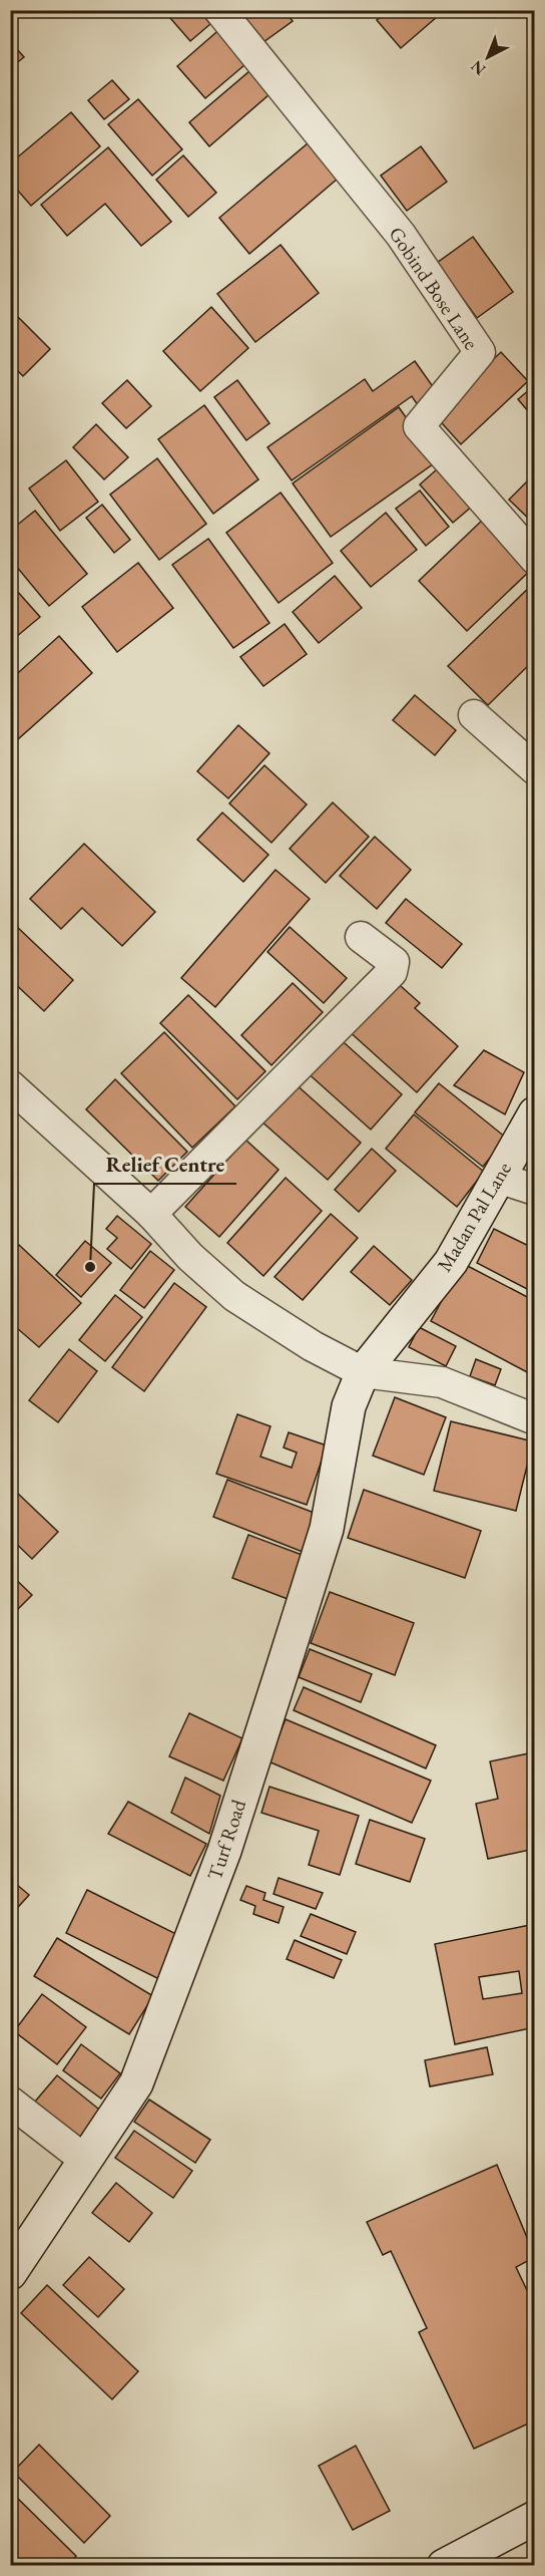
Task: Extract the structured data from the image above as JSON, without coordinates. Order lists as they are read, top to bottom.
{
  "streets": {
    "street": ["Gobind Bose Lane", "Madan Pal Lane", "Turf Road"]
  },
  "crossings": [
    ["Madan Pal Lane", "Turf Road"]
  ],
  "places": ["Relief Centre"],
  "north": "bottom left"
}
